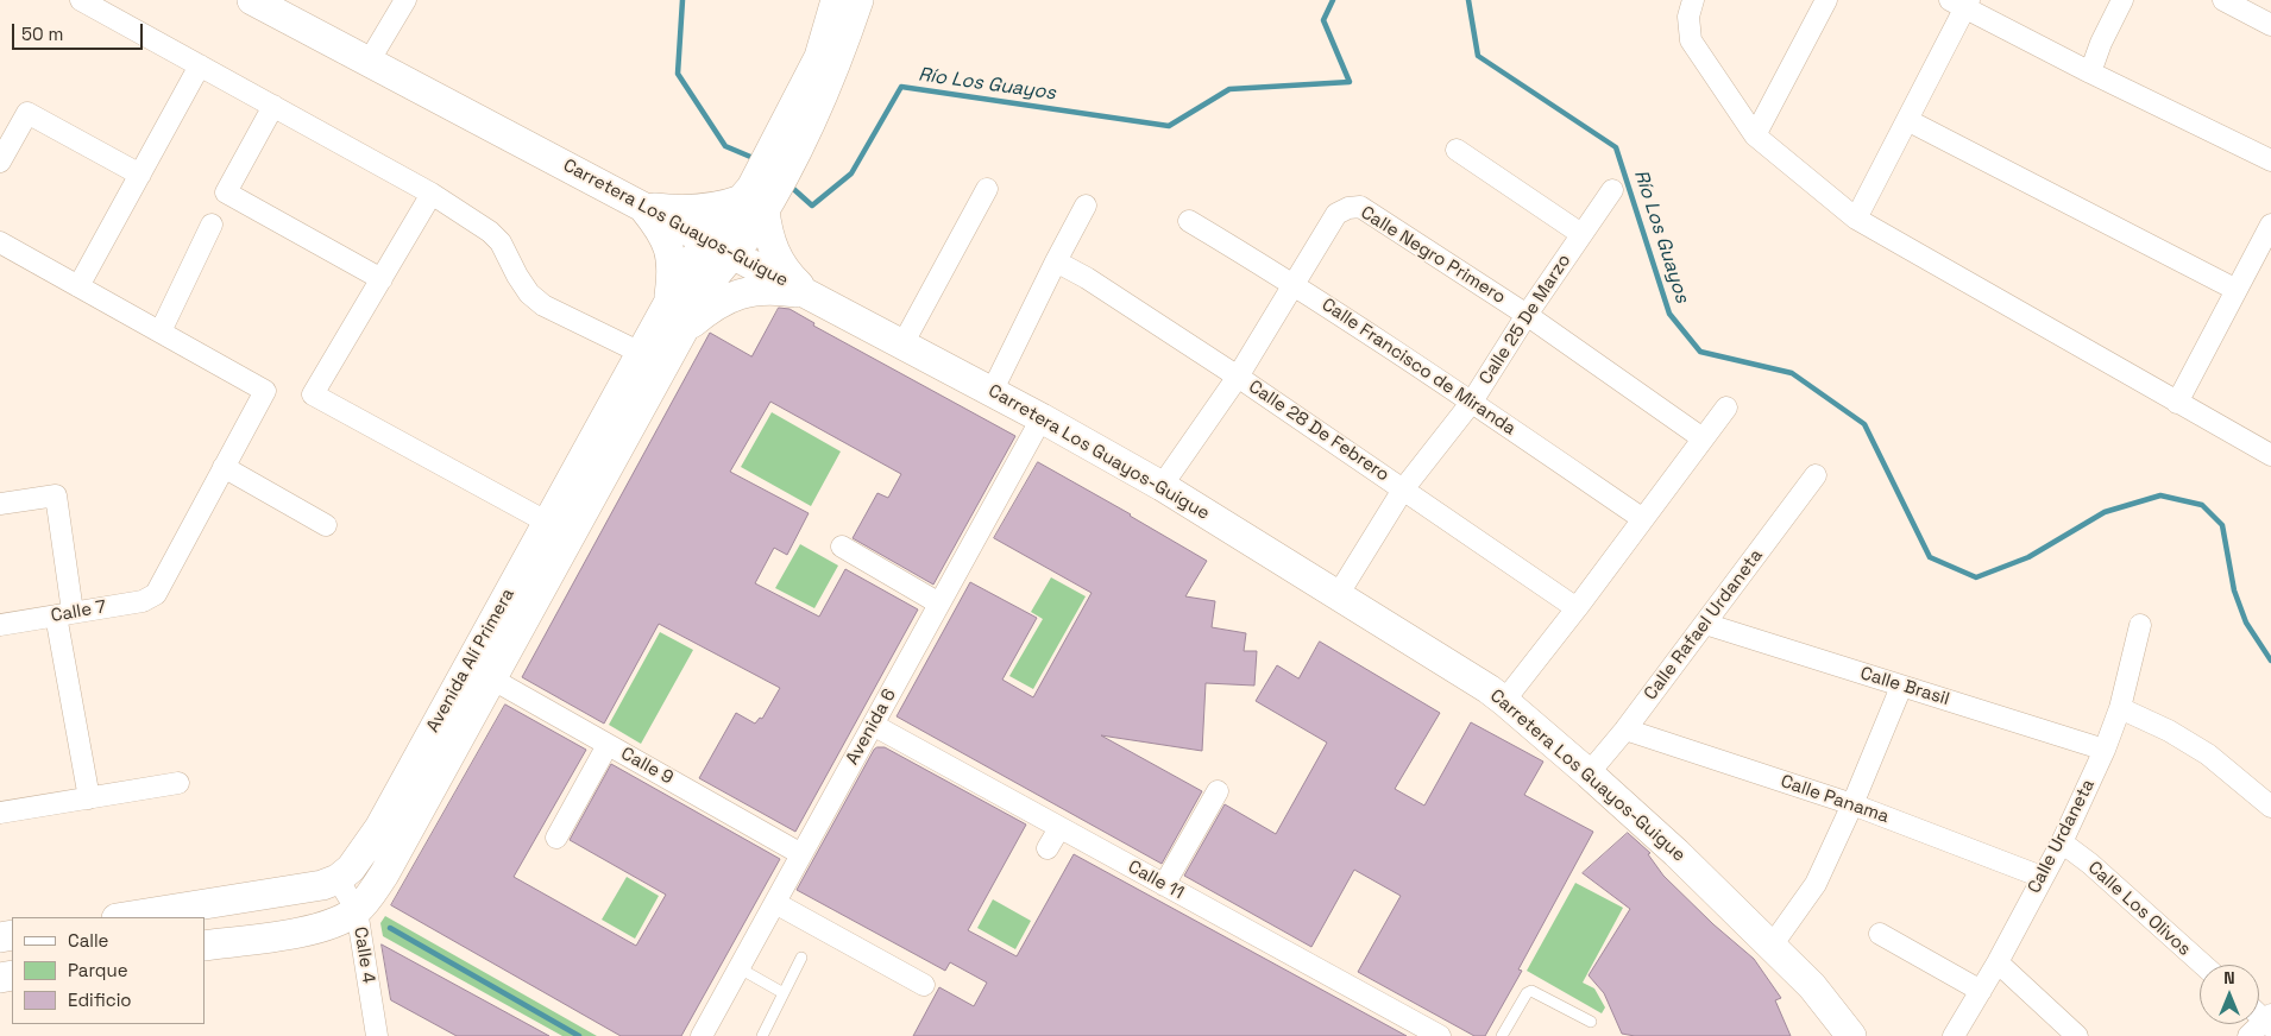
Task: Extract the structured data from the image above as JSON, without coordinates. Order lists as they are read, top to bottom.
{
  "streets": {
    "main road": ["Carretera Los Guayos-Guigue", "Avenida Alí Primera"],
    "street": [
      "Calle Negro Primero",
      "Calle 25 De Marzo",
      "Calle Francisco de Miranda",
      "Calle 28 De Febrero",
      "Calle 7",
      "Calle Rafael Urdaneta",
      "Calle Brasil",
      "Avenida 6",
      "Calle 9",
      "Calle Panama",
      "Calle Urdaneta",
      "Calle 11",
      "Calle Los Olivos",
      "Calle 4"
    ]
  },
  "crossings": [
    ["Carretera Los Guayos-Guigue", "Calle 25 De Marzo"],
    ["Carretera Los Guayos-Guigue", "Calle Rafael Urdaneta"],
    ["Carretera Los Guayos-Guigue", "Avenida Alí Primera"],
    ["Carretera Los Guayos-Guigue", "Avenida 6"],
    ["Calle Negro Primero", "Calle 25 De Marzo"],
    ["Calle Negro Primero", "Calle Francisco de Miranda"],
    ["Calle 25 De Marzo", "Calle Francisco de Miranda"],
    ["Calle 25 De Marzo", "Calle 28 De Febrero"],
    ["Calle Rafael Urdaneta", "Calle Brasil"],
    ["Calle Rafael Urdaneta", "Calle Panama"],
    ["Avenida Alí Primera", "Calle 9"],
    ["Avenida Alí Primera", "Calle 4"],
    ["Calle Brasil", "Calle Urdaneta"],
    ["Avenida 6", "Calle 9"],
    ["Avenida 6", "Calle 11"],
    ["Calle Panama", "Calle Urdaneta"],
    ["Calle Urdaneta", "Calle Los Olivos"]
  ],
  "water": ["Río Los Guayos"],
  "legend": ["Calle", "Parque", "Edificio"],
  "scale_bar": "50 m",
  "north": "top"
}
